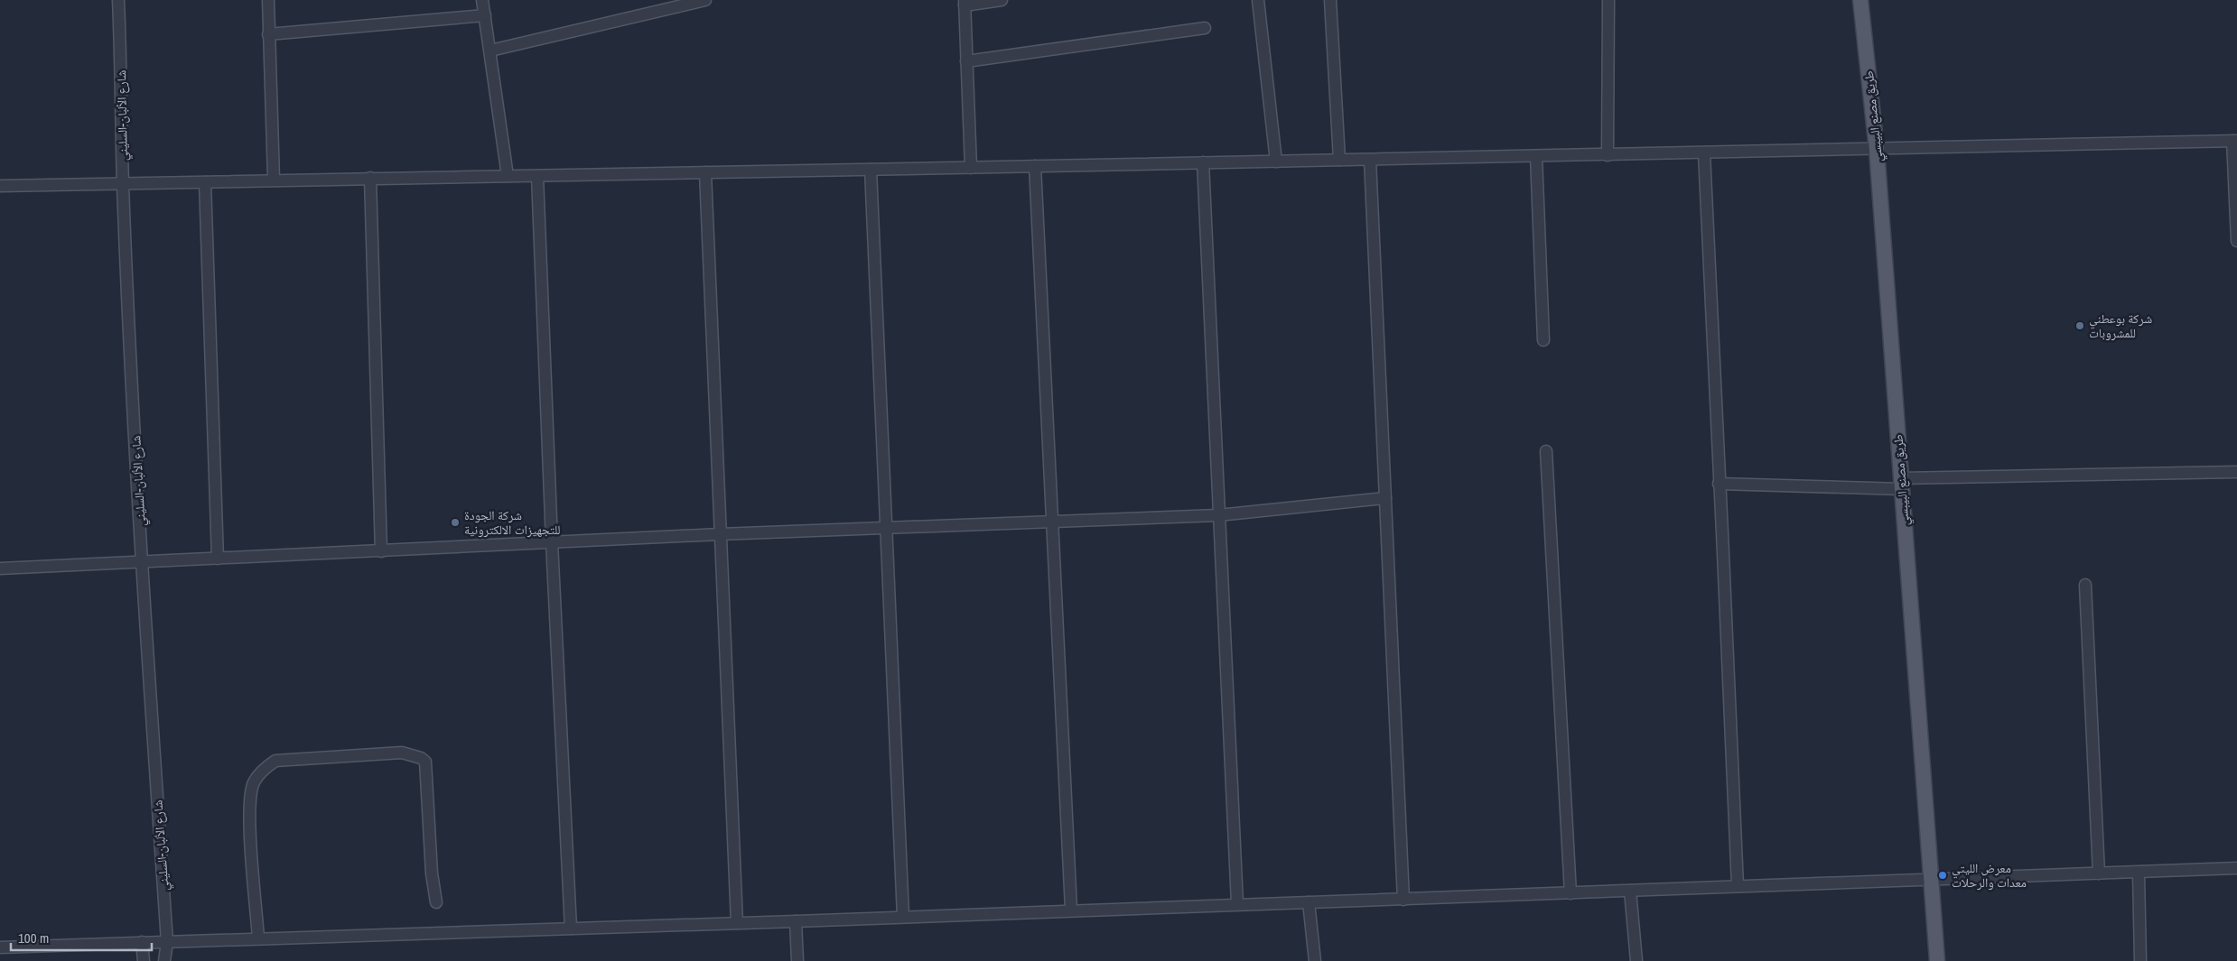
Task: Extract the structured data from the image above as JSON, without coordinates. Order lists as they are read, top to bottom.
{
  "streets": {
    "main road": ["طريق مصنع البيبسي"],
    "street": ["شارع الألبان-السليني"]
  },
  "places": ["شركة بوعطني للمشروبات", "شركة الجودة للتجهيزات الالكترونية", "معرض الليتي معدات والرحلات"],
  "scale_bar": "100 m"
}
